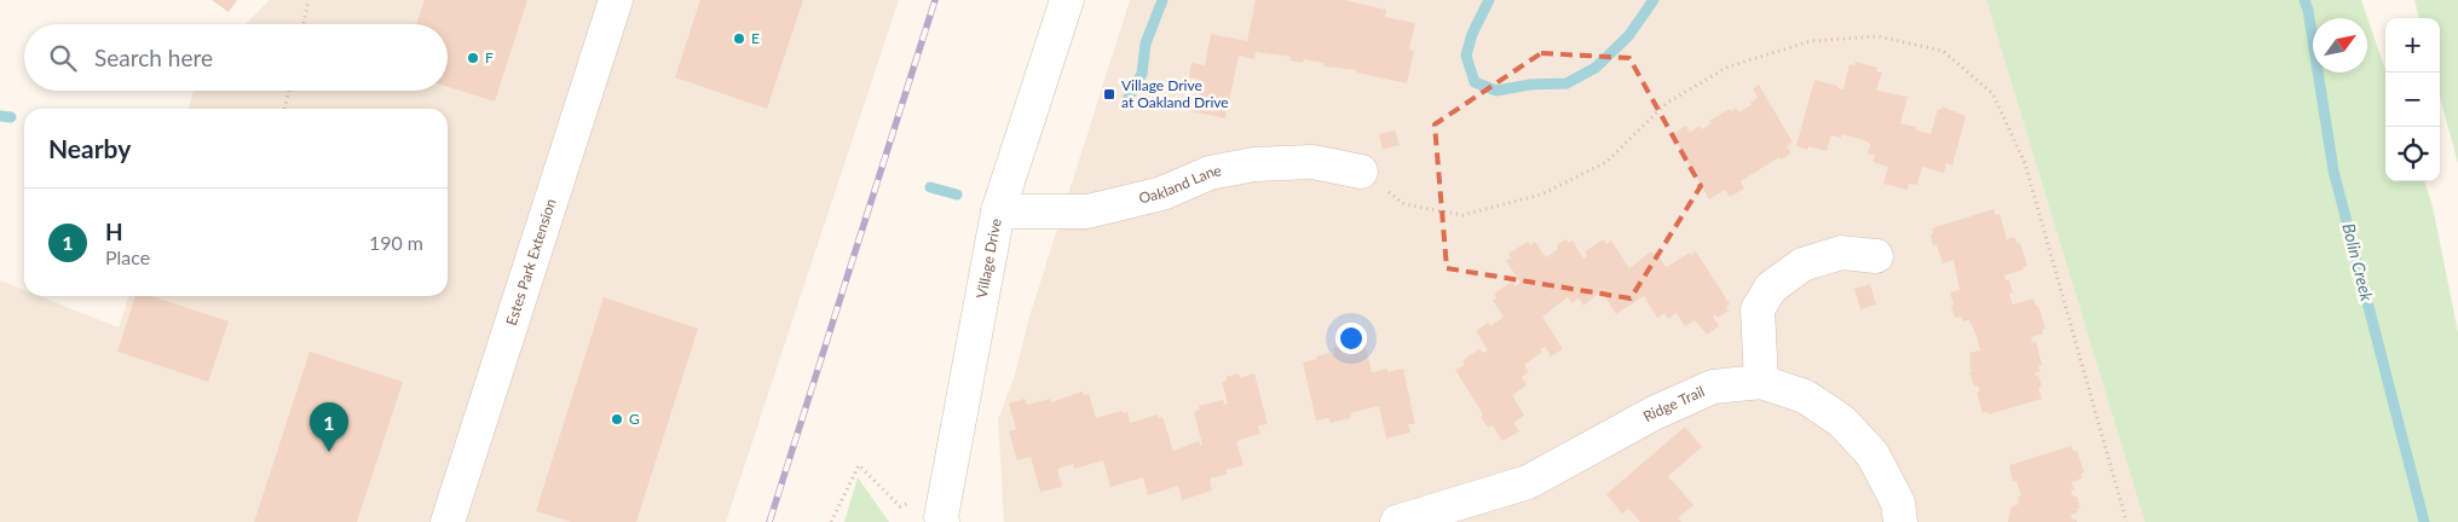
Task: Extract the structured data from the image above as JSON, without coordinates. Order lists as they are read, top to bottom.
{
  "streets": {
    "street": [
      "Oakland Lane",
      "Village Drive",
      "Estes Park Extension",
      "Ridge Trail"
    ]
  },
  "crossings": [
    ["Oakland Lane", "Village Drive"]
  ],
  "water": ["Bolin Creek"],
  "places": {
    "other": ["E", "F", "G"],
    "transit": ["Village Drive at Oakland Drive"]
  },
  "north": "top right",
  "page": {
    "map_buttons": ["+", "−"],
    "search": "Search here",
    "heading": "Nearby",
    "list": [
      {
        "mark": "1",
        "name": "H",
        "note": "Place",
        "value": "190 m"
      }
    ],
    "pins": "1"
  }
}
